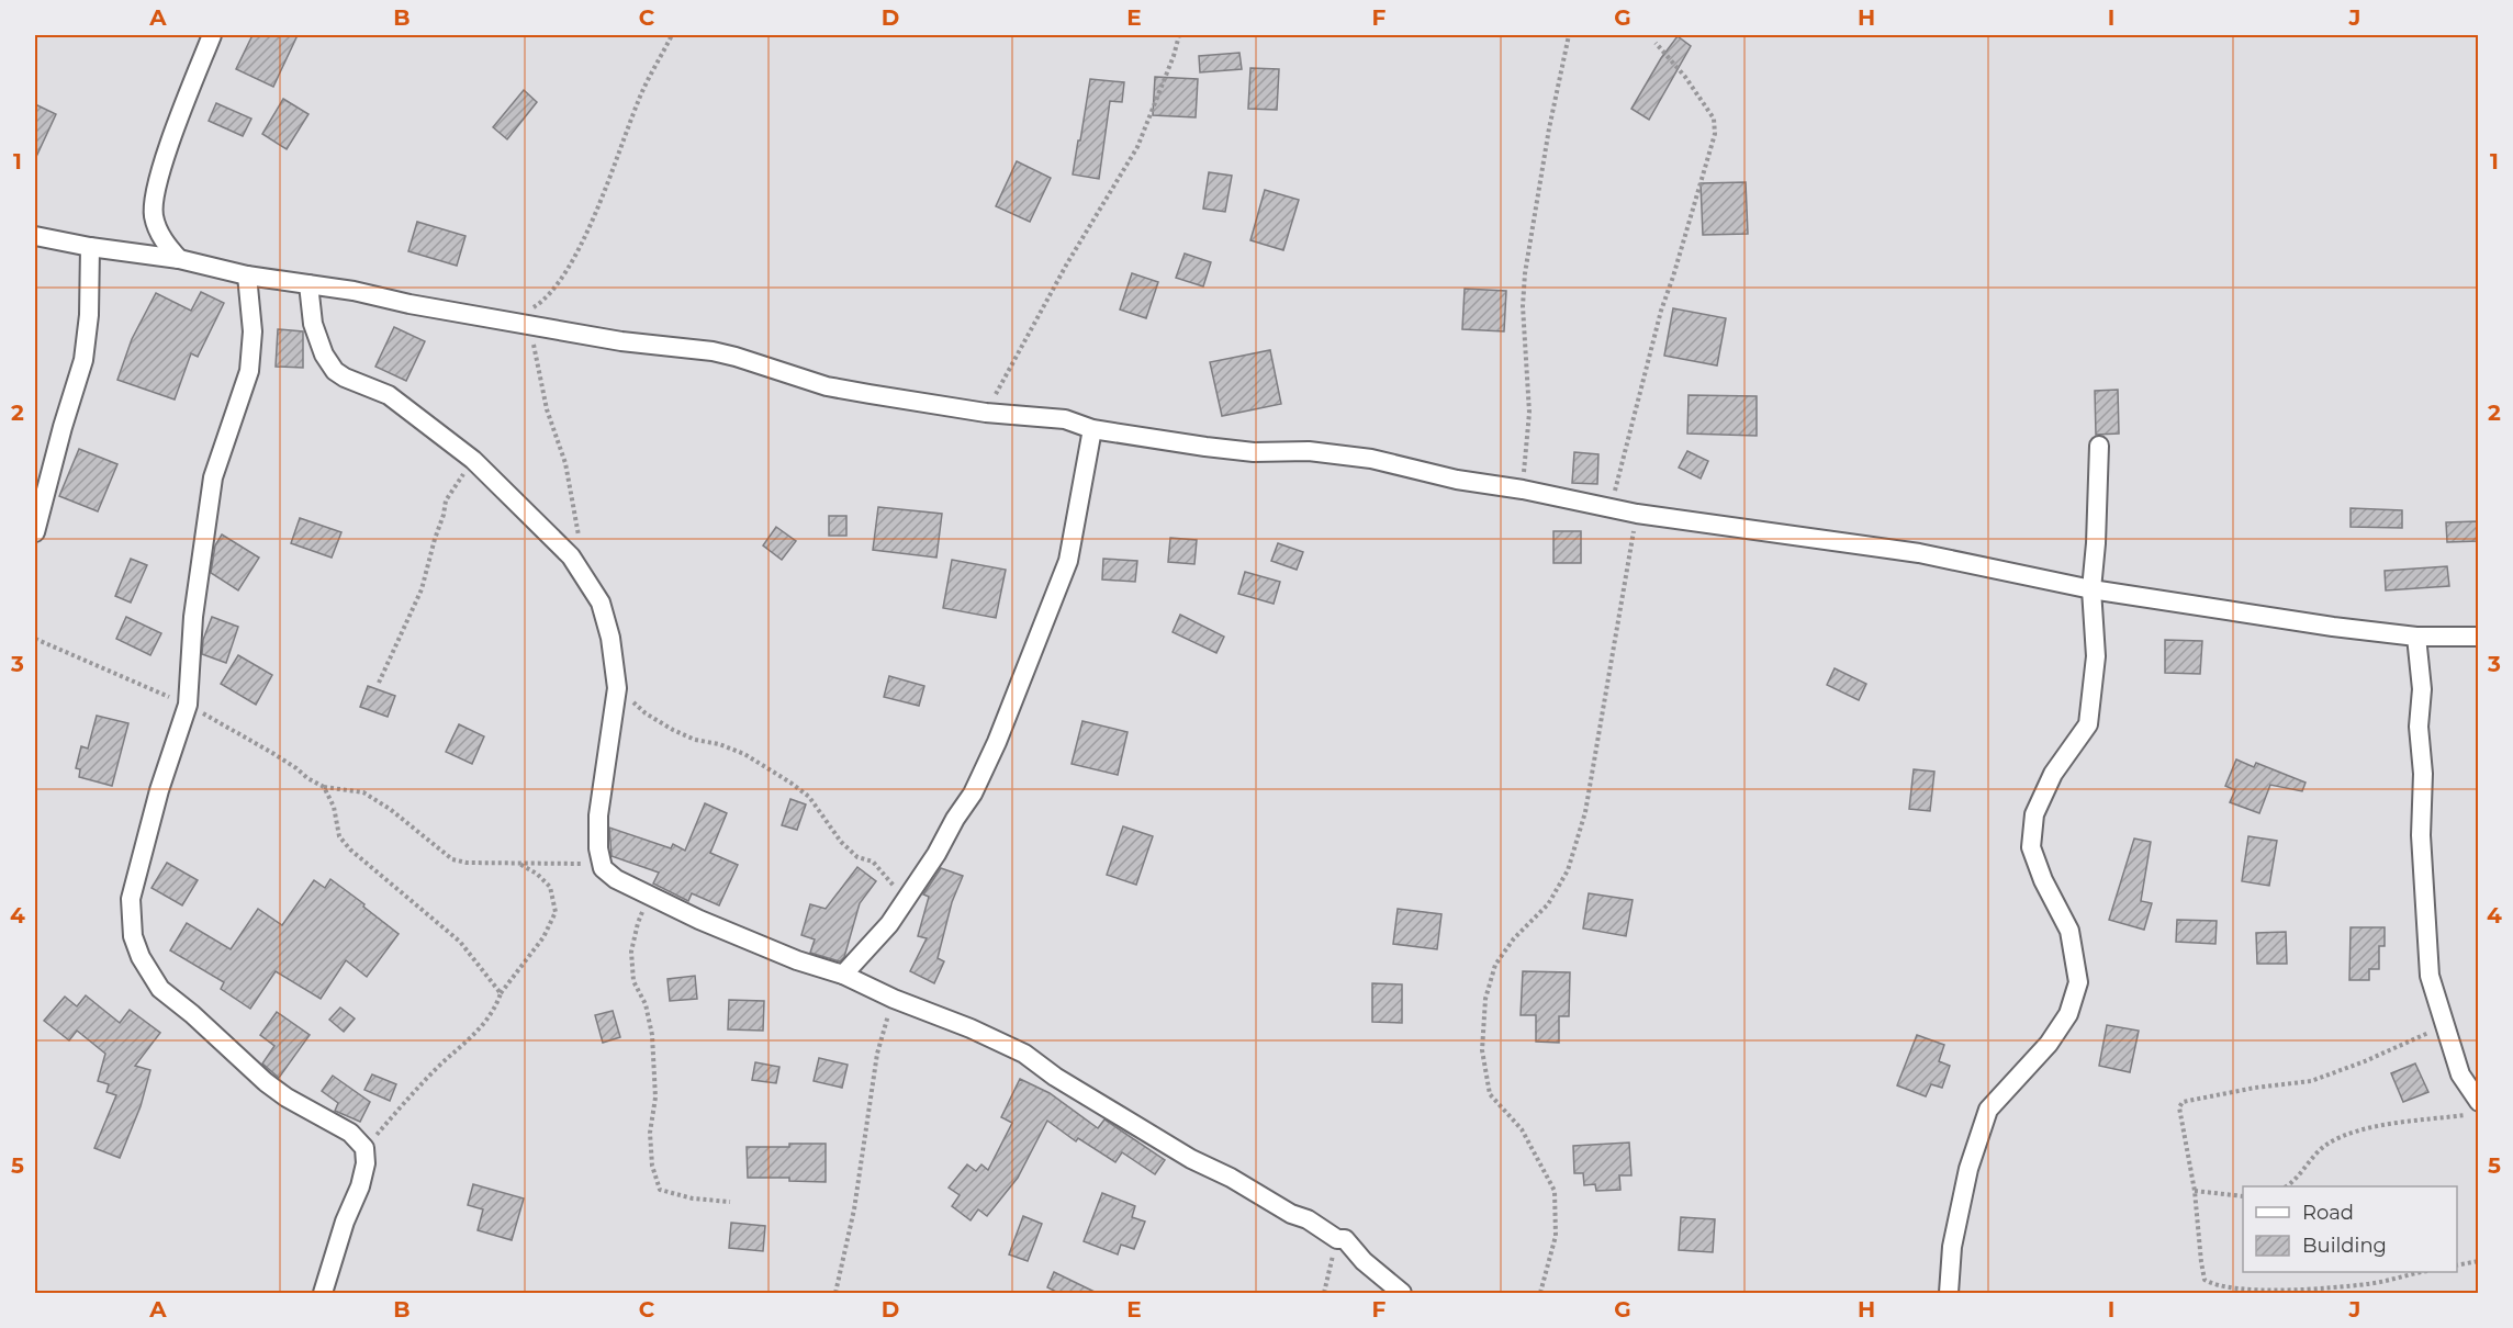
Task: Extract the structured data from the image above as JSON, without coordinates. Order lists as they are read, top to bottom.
{
  "legend": ["Road", "Building"],
  "grid": {
    "columns": [
      "A",
      "B",
      "C",
      "D",
      "E",
      "F",
      "G",
      "H",
      "I",
      "J"
    ],
    "rows": [
      "1",
      "2",
      "3",
      "4",
      "5"
    ]
  }
}
